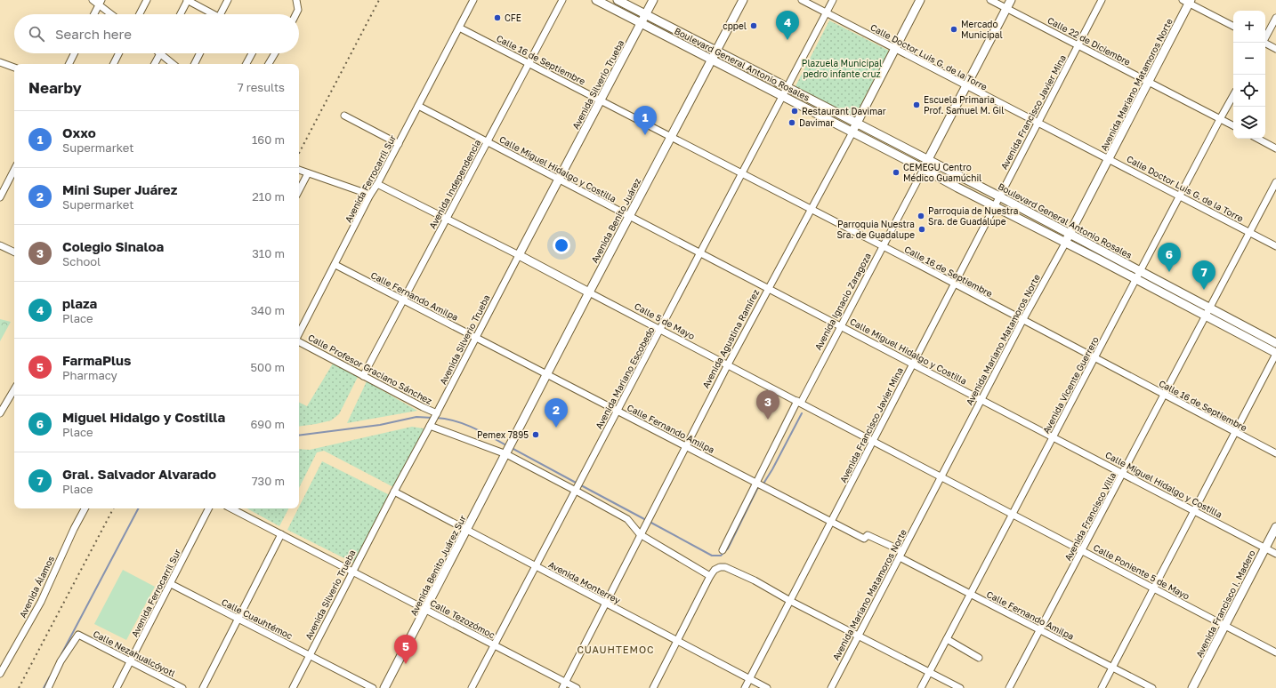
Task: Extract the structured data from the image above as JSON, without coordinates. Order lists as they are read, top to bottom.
{
  "streets": {
    "street": [
      "Calle 22 de Diciembre",
      "Calle Doctor Luis G. de la Torre",
      "Calle 16 de Septiembre",
      "Boulevard General Antonio Rosales",
      "Avenida Silverio Trueba",
      "Avenida Mariano Matamoros Norte",
      "Avenida Francisco Javier Mina",
      "Calle Miguel Hidalgo y Costilla",
      "Avenida Ferrocarril Sur",
      "Avenida Independencia",
      "Avenida Benito Juárez",
      "Calle Fernando Amilpa",
      "Avenida Ignacio Zaragoza",
      "Calle 5 de Mayo",
      "Avenida Agustina Ramírez",
      "Calle Profesor Graciano Sánchez",
      "Avenida Mariano Escobedo",
      "Avenida Vicente Guerrero",
      "Avenida Francisco Villa",
      "Avenida Benito Juárez Sur",
      "Calle Poniente 5 de Mayo",
      "Avenida Monterrey",
      "Avenida Álamos",
      "Avenida Francisco I. Madero",
      "Calle Cuauhtémoc",
      "Calle Tezozómoc",
      "Calle Nezahualcóyotl"
    ]
  },
  "crossings": [
    ["Calle 22 de Diciembre", "Avenida Mariano Matamoros Norte"],
    ["Calle 22 de Diciembre", "Avenida Francisco Javier Mina"],
    ["Calle 22 de Diciembre", "Avenida Ignacio Zaragoza"],
    ["Calle 22 de Diciembre", "Avenida Vicente Guerrero"],
    ["Calle Doctor Luis G. de la Torre", "Avenida Mariano Matamoros Norte"],
    ["Calle Doctor Luis G. de la Torre", "Avenida Francisco Javier Mina"],
    ["Calle Doctor Luis G. de la Torre", "Avenida Ignacio Zaragoza"],
    ["Calle Doctor Luis G. de la Torre", "Avenida Agustina Ramírez"],
    ["Calle Doctor Luis G. de la Torre", "Avenida Mariano Escobedo"],
    ["Calle Doctor Luis G. de la Torre", "Avenida Vicente Guerrero"],
    ["Calle Doctor Luis G. de la Torre", "Avenida Francisco Villa"],
    ["Calle 16 de Septiembre", "Avenida Silverio Trueba"],
    ["Calle 16 de Septiembre", "Avenida Mariano Matamoros Norte"],
    ["Calle 16 de Septiembre", "Avenida Francisco Javier Mina"],
    ["Calle 16 de Septiembre", "Avenida Ferrocarril Sur"],
    ["Calle 16 de Septiembre", "Avenida Independencia"],
    ["Calle 16 de Septiembre", "Avenida Benito Juárez"],
    ["Calle 16 de Septiembre", "Avenida Ignacio Zaragoza"],
    ["Calle 16 de Septiembre", "Avenida Agustina Ramírez"],
    ["Calle 16 de Septiembre", "Avenida Mariano Escobedo"],
    ["Calle 16 de Septiembre", "Avenida Vicente Guerrero"],
    ["Calle 16 de Septiembre", "Avenida Francisco Villa"],
    ["Boulevard General Antonio Rosales", "Avenida Silverio Trueba"],
    ["Boulevard General Antonio Rosales", "Avenida Mariano Matamoros Norte"],
    ["Boulevard General Antonio Rosales", "Avenida Francisco Javier Mina"],
    ["Boulevard General Antonio Rosales", "Avenida Benito Juárez"],
    ["Boulevard General Antonio Rosales", "Avenida Ignacio Zaragoza"],
    ["Boulevard General Antonio Rosales", "Avenida Agustina Ramírez"],
    ["Boulevard General Antonio Rosales", "Avenida Mariano Escobedo"],
    ["Boulevard General Antonio Rosales", "Avenida Vicente Guerrero"],
    ["Boulevard General Antonio Rosales", "Avenida Francisco Villa"],
    ["Avenida Silverio Trueba", "Calle Miguel Hidalgo y Costilla"],
    ["Avenida Silverio Trueba", "Calle Fernando Amilpa"],
    ["Avenida Silverio Trueba", "Calle 5 de Mayo"],
    ["Avenida Silverio Trueba", "Calle Profesor Graciano Sánchez"],
    ["Avenida Silverio Trueba", "Avenida Monterrey"],
    ["Avenida Silverio Trueba", "Calle Cuauhtémoc"],
    ["Avenida Silverio Trueba", "Calle Tezozómoc"],
    ["Avenida Mariano Matamoros Norte", "Calle Miguel Hidalgo y Costilla"],
    ["Avenida Mariano Matamoros Norte", "Calle Fernando Amilpa"],
    ["Avenida Mariano Matamoros Norte", "Calle 5 de Mayo"],
    ["Avenida Mariano Matamoros Norte", "Calle Poniente 5 de Mayo"],
    ["Avenida Francisco Javier Mina", "Calle Miguel Hidalgo y Costilla"],
    ["Avenida Francisco Javier Mina", "Calle Fernando Amilpa"],
    ["Avenida Francisco Javier Mina", "Calle 5 de Mayo"],
    ["Avenida Francisco Javier Mina", "Avenida Monterrey"],
    ["Calle Miguel Hidalgo y Costilla", "Avenida Ferrocarril Sur"],
    ["Calle Miguel Hidalgo y Costilla", "Avenida Independencia"],
    ["Calle Miguel Hidalgo y Costilla", "Avenida Benito Juárez"],
    ["Calle Miguel Hidalgo y Costilla", "Avenida Ignacio Zaragoza"],
    ["Calle Miguel Hidalgo y Costilla", "Avenida Agustina Ramírez"],
    ["Calle Miguel Hidalgo y Costilla", "Avenida Mariano Escobedo"],
    ["Calle Miguel Hidalgo y Costilla", "Avenida Vicente Guerrero"],
    ["Calle Miguel Hidalgo y Costilla", "Avenida Francisco Villa"],
    ["Calle Miguel Hidalgo y Costilla", "Avenida Francisco I. Madero"],
    ["Avenida Ferrocarril Sur", "Calle Fernando Amilpa"],
    ["Avenida Ferrocarril Sur", "Calle 5 de Mayo"],
    ["Avenida Ferrocarril Sur", "Calle Cuauhtémoc"],
    ["Avenida Ferrocarril Sur", "Calle Nezahualcóyotl"],
    ["Avenida Independencia", "Calle Fernando Amilpa"],
    ["Avenida Independencia", "Calle 5 de Mayo"],
    ["Avenida Independencia", "Calle Profesor Graciano Sánchez"],
    ["Avenida Benito Juárez", "Calle Fernando Amilpa"],
    ["Avenida Benito Juárez", "Calle 5 de Mayo"],
    ["Avenida Benito Juárez", "Avenida Benito Juárez Sur"],
    ["Calle Fernando Amilpa", "Avenida Ignacio Zaragoza"],
    ["Calle Fernando Amilpa", "Avenida Agustina Ramírez"],
    ["Calle Fernando Amilpa", "Avenida Mariano Escobedo"],
    ["Calle Fernando Amilpa", "Avenida Vicente Guerrero"],
    ["Calle Fernando Amilpa", "Avenida Francisco Villa"],
    ["Avenida Ignacio Zaragoza", "Calle 5 de Mayo"],
    ["Calle 5 de Mayo", "Avenida Agustina Ramírez"],
    ["Calle 5 de Mayo", "Avenida Mariano Escobedo"],
    ["Calle 5 de Mayo", "Calle Poniente 5 de Mayo"],
    ["Avenida Agustina Ramírez", "Avenida Monterrey"],
    ["Avenida Agustina Ramírez", "Calle Tezozómoc"],
    ["Avenida Mariano Escobedo", "Avenida Monterrey"],
    ["Avenida Mariano Escobedo", "Calle Tezozómoc"],
    ["Avenida Vicente Guerrero", "Calle Poniente 5 de Mayo"],
    ["Avenida Francisco Villa", "Calle Poniente 5 de Mayo"],
    ["Avenida Benito Juárez Sur", "Avenida Monterrey"],
    ["Avenida Benito Juárez Sur", "Calle Tezozómoc"],
    ["Calle Poniente 5 de Mayo", "Avenida Francisco I. Madero"]
  ],
  "districts": ["CUAUHTEMOC"],
  "parks": ["Plazuela Municipal pedro infante cruz"],
  "places": [
    "CFE",
    "cppel",
    "Mercado Municipal",
    "Escuela Primaria Prof. Samuel M. Gil",
    "Restaurant Davimar",
    "Davimar",
    "CEMEGU Centro Médico Guamúchil",
    "Parroquia de Nuestra Sra. de Guadalupe",
    "Parroquia Nuestra Sra. de Guadalupe",
    "Pemex 7895"
  ],
  "page": {
    "map_buttons": ["+", "−"],
    "pins": [
      "4",
      "1",
      "6",
      "7",
      "3",
      "2",
      "5"
    ],
    "search": "Search here",
    "heading": ["Nearby", "7 results"],
    "list": [
      {
        "mark": "1",
        "name": "Oxxo",
        "note": "Supermarket",
        "value": "160 m"
      },
      {
        "mark": "2",
        "name": "Mini Super Juárez",
        "note": "Supermarket",
        "value": "210 m"
      },
      {
        "mark": "3",
        "name": "Colegio Sinaloa",
        "note": "School",
        "value": "310 m"
      },
      {
        "mark": "4",
        "name": "plaza",
        "note": "Place",
        "value": "340 m"
      },
      {
        "mark": "5",
        "name": "FarmaPlus",
        "note": "Pharmacy",
        "value": "500 m"
      },
      {
        "mark": "6",
        "name": "Miguel Hidalgo y Costilla",
        "note": "Place",
        "value": "690 m"
      },
      {
        "mark": "7",
        "name": "Gral. Salvador Alvarado",
        "note": "Place",
        "value": "730 m"
      }
    ]
  }
}
